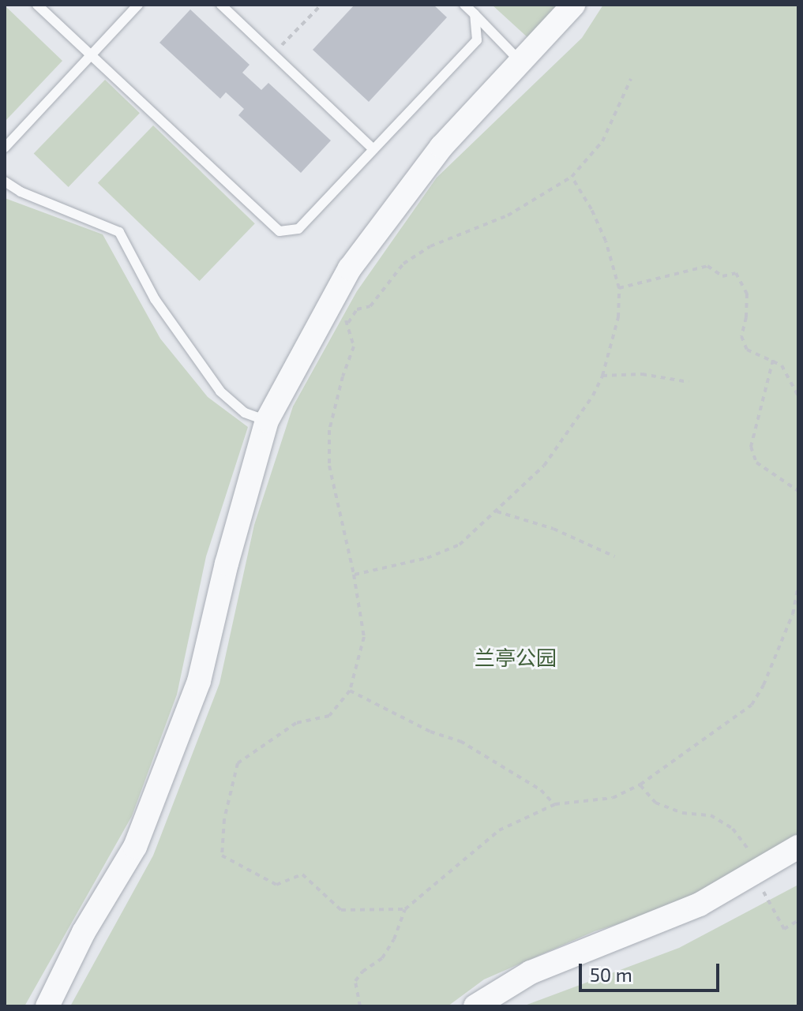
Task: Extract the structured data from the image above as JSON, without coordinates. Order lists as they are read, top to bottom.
{
  "parks": ["兰亭公园"],
  "scale_bar": "50 m"
}
